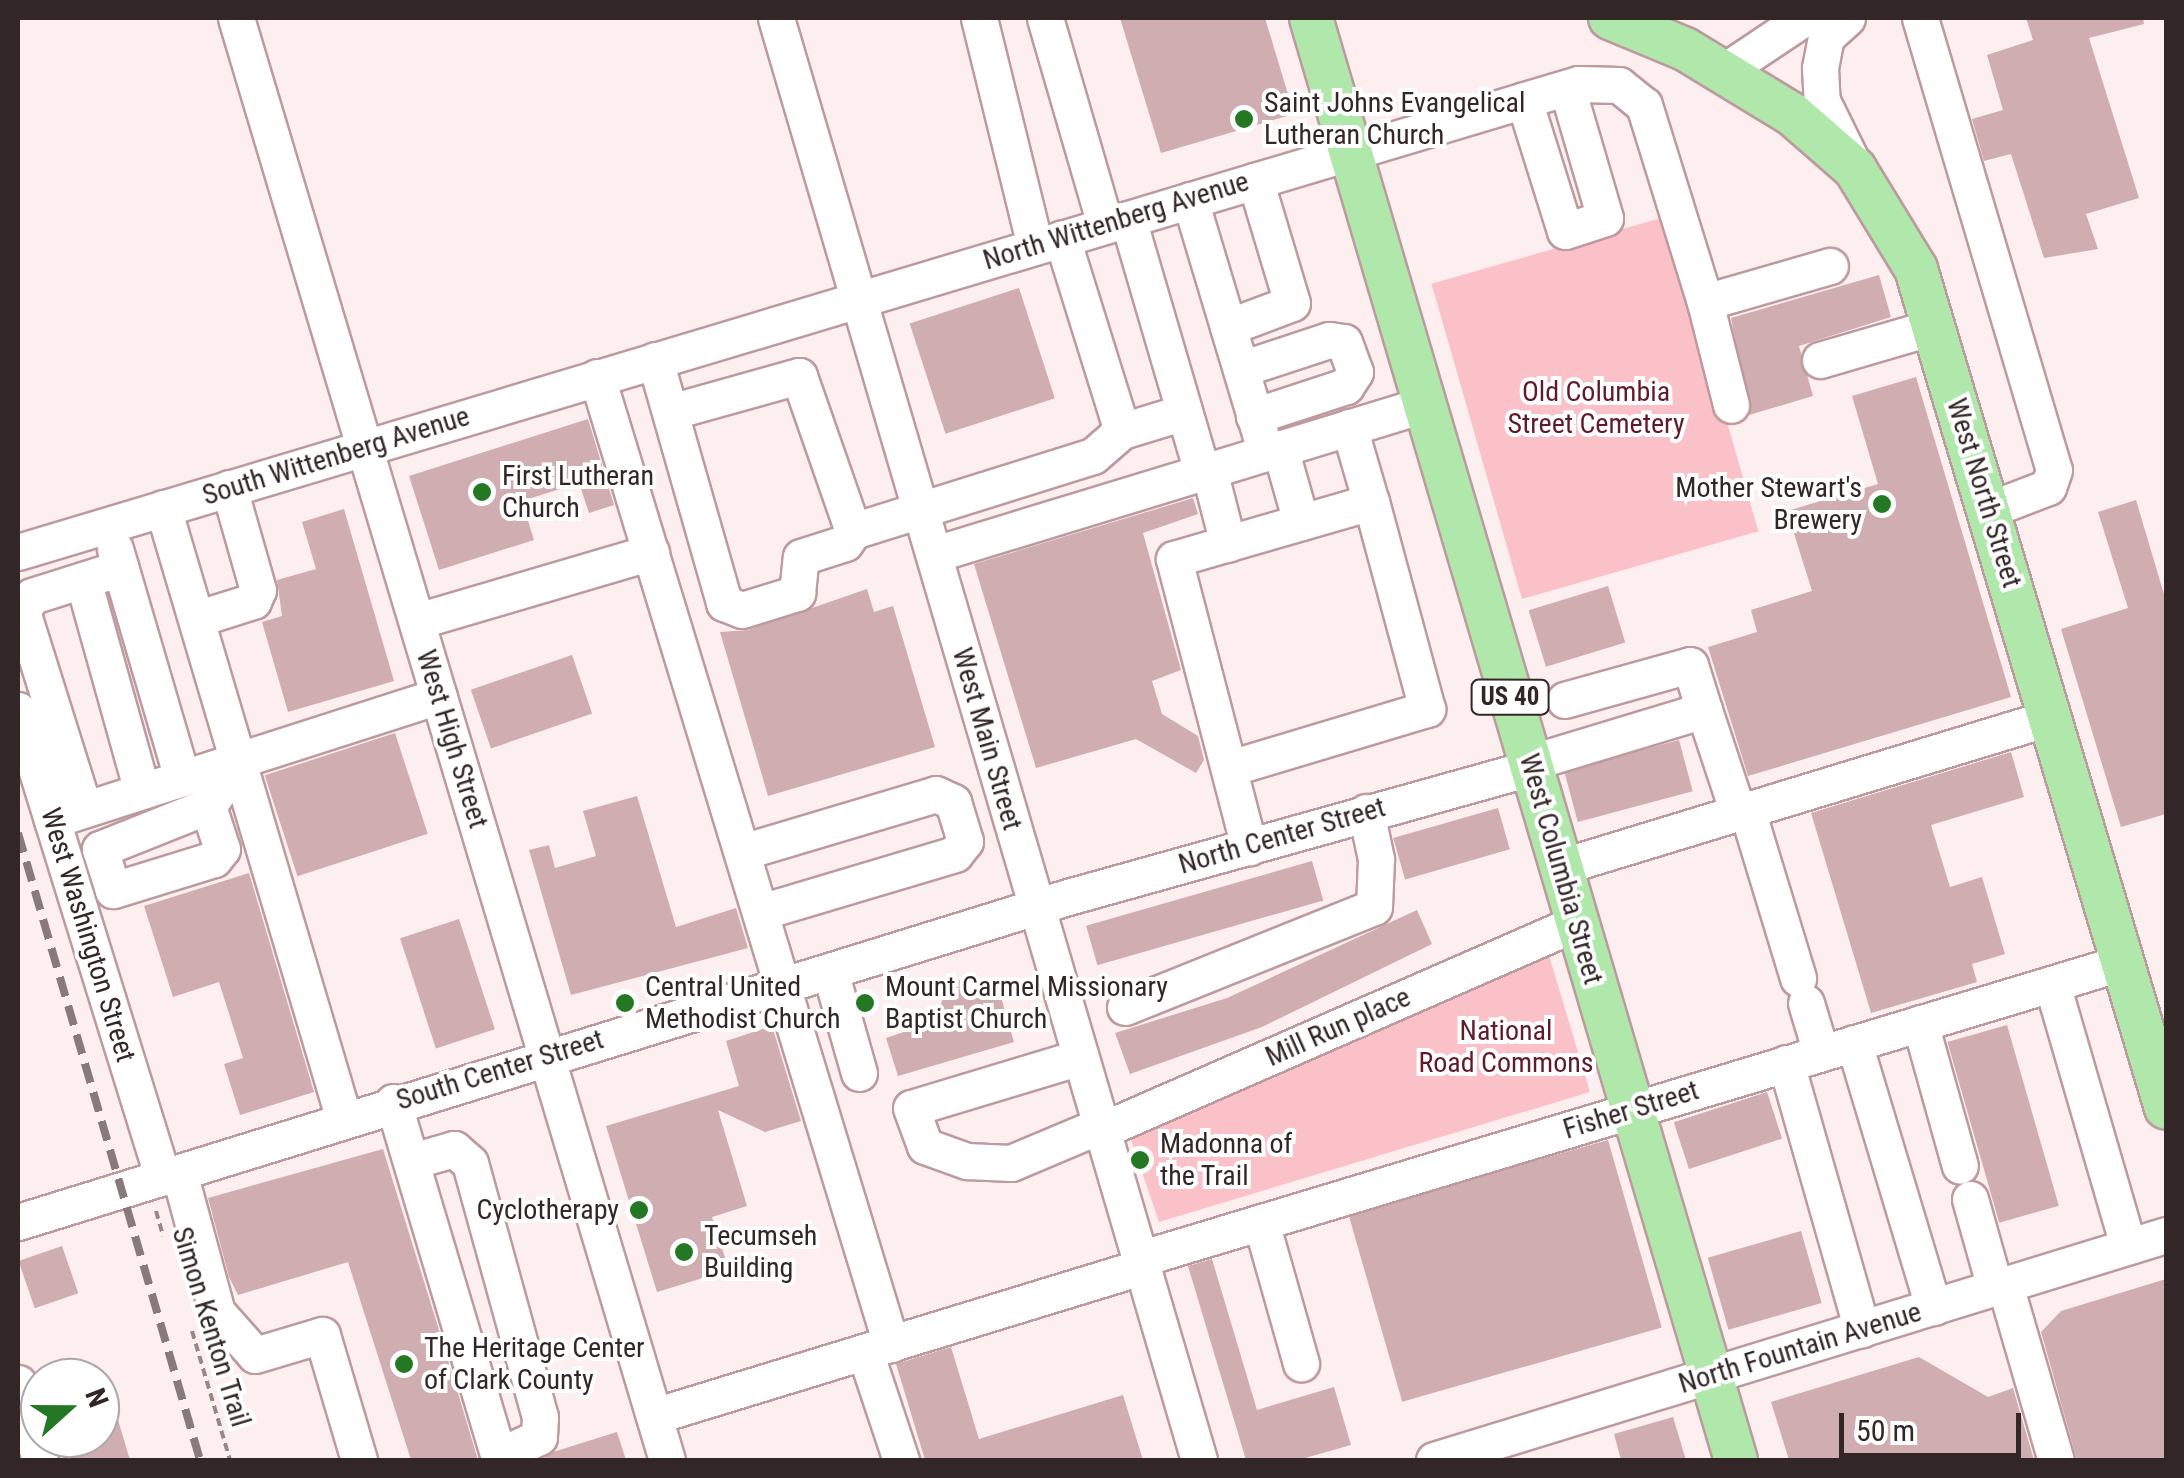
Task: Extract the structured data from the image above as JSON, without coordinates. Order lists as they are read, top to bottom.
{
  "streets": {
    "main road": ["West North Street", "US 40", "West Columbia Street"],
    "street": [
      "North Wittenberg Avenue",
      "South Wittenberg Avenue",
      "West High Street",
      "West Main Street",
      "North Center Street",
      "West Washington Street",
      "Mill Run place",
      "South Center Street",
      "Fisher Street",
      "North Fountain Avenue"
    ],
    "path": ["Simon Kenton Trail"]
  },
  "crossings": [
    ["North Wittenberg Avenue", "South Wittenberg Avenue"],
    ["North Wittenberg Avenue", "West Main Street"],
    ["North Wittenberg Avenue", "West Columbia Street"],
    ["South Wittenberg Avenue", "West High Street"],
    ["West North Street", "Fisher Street"],
    ["US 40", "West Columbia Street"],
    ["US 40", "North Fountain Avenue"],
    ["West High Street", "South Center Street"],
    ["West High Street", "Fisher Street"],
    ["West Main Street", "North Center Street"],
    ["West Main Street", "Mill Run place"],
    ["West Main Street", "South Center Street"],
    ["West Main Street", "Fisher Street"],
    ["North Center Street", "West Columbia Street"],
    ["North Center Street", "South Center Street"],
    ["West Columbia Street", "Mill Run place"],
    ["West Columbia Street", "Fisher Street"],
    ["West Columbia Street", "North Fountain Avenue"],
    ["West Washington Street", "South Center Street"]
  ],
  "parks": ["Old Columbia Street Cemetery", "National Road Commons"],
  "places": [
    "Saint Johns Evangelical Lutheran Church",
    "First Lutheran Church",
    "Mother Stewart's Brewery",
    "Central United Methodist Church",
    "Mount Carmel Missionary Baptist Church",
    "Madonna of the Trail",
    "Cyclotherapy",
    "Tecumseh Building",
    "The Heritage Center of Clark County"
  ],
  "scale_bar": "50 m",
  "north": "right"
}
